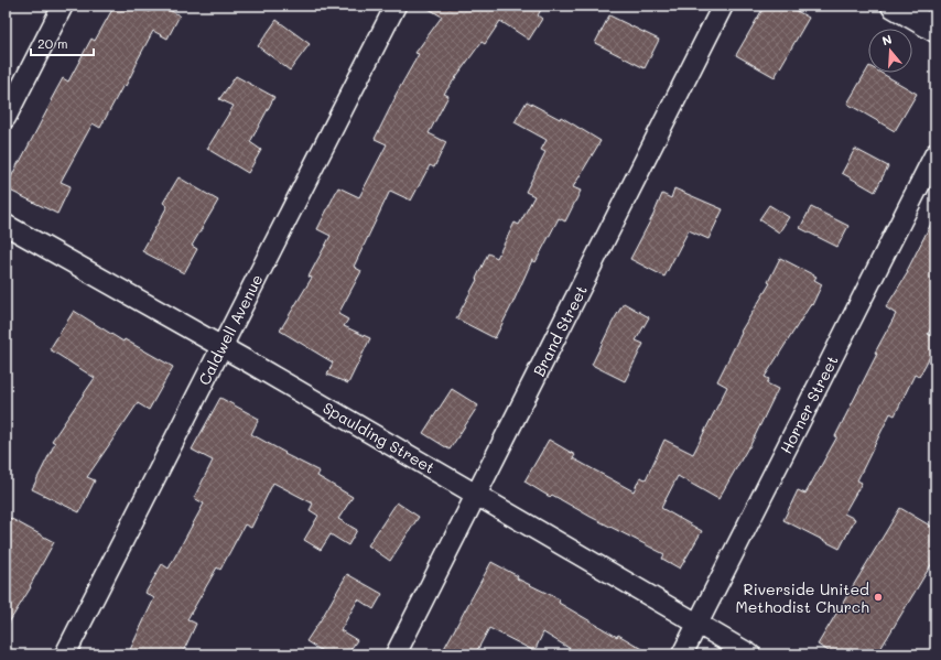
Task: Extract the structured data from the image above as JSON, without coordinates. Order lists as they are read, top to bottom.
{
  "streets": {
    "street": [
      "Caldwell Avenue",
      "Brand Street",
      "Horner Street",
      "Spaulding Street"
    ]
  },
  "crossings": [
    ["Caldwell Avenue", "Spaulding Street"],
    ["Brand Street", "Spaulding Street"],
    ["Horner Street", "Spaulding Street"]
  ],
  "places": ["Riverside United Methodist Church"],
  "scale_bar": "20 m",
  "north": "top"
}
